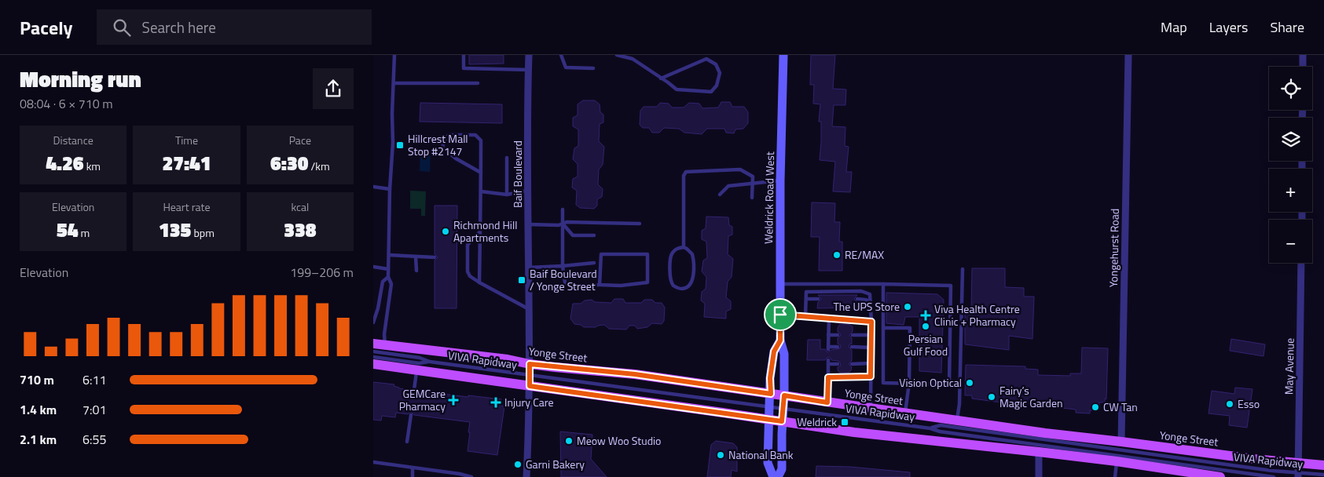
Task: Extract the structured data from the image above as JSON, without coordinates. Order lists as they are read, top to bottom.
{
  "streets": {
    "main road": ["Yonge Street"],
    "street": [
      "Baif Boulevard",
      "Weldrick Road West",
      "Yongehurst Road",
      "May Avenue"
    ],
    "lane": ["VIVA Rapidway"]
  },
  "crossings": [
    ["Baif Boulevard", "Yonge Street"],
    ["Baif Boulevard", "VIVA Rapidway"],
    ["Weldrick Road West", "Yonge Street"],
    ["Weldrick Road West", "VIVA Rapidway"],
    ["Yongehurst Road", "Yonge Street"],
    ["Yonge Street", "May Avenue"],
    ["VIVA Rapidway", "May Avenue"]
  ],
  "places": {
    "transit": ["Hillcrest Mall Stop #2147", "Baif Boulevard / Yonge Street", "Weldrick"],
    "other": [
      "Richmond Hill Apartments",
      "RE/MAX",
      "The UPS Store",
      "Persian Gulf Food",
      "Vision Optical",
      "Fairy’s Magic Garden",
      "Esso",
      "CW Tan",
      "Meow Woo Studio",
      "National Bank",
      "Garni Bakery"
    ],
    "health": ["Viva Health Centre Clinic + Pharmacy", "GEMCare Pharmacy", "Injury Care"]
  },
  "page": {
    "header": "Pacely",
    "search": "Search here",
    "nav": ["Map", "Layers", "Share"],
    "heading": ["Morning run", "08:04 · 6 × 710 m"],
    "map_buttons": ["+", "−"],
    "stats": [
      ["Distance", "4.26 km"],
      ["Time", "27:41"],
      ["Pace", "6:30 /km"],
      ["Elevation", "54 m"],
      ["Heart rate", "135 bpm"],
      ["kcal", "338"]
    ],
    "chart": ["Elevation", "199–206 m"],
    "list": [
      {
        "name": "710 m",
        "note": "6:11"
      },
      {
        "name": "1.4 km",
        "note": "7:01"
      },
      {
        "name": "2.1 km",
        "note": "6:55"
      }
    ]
  }
}
